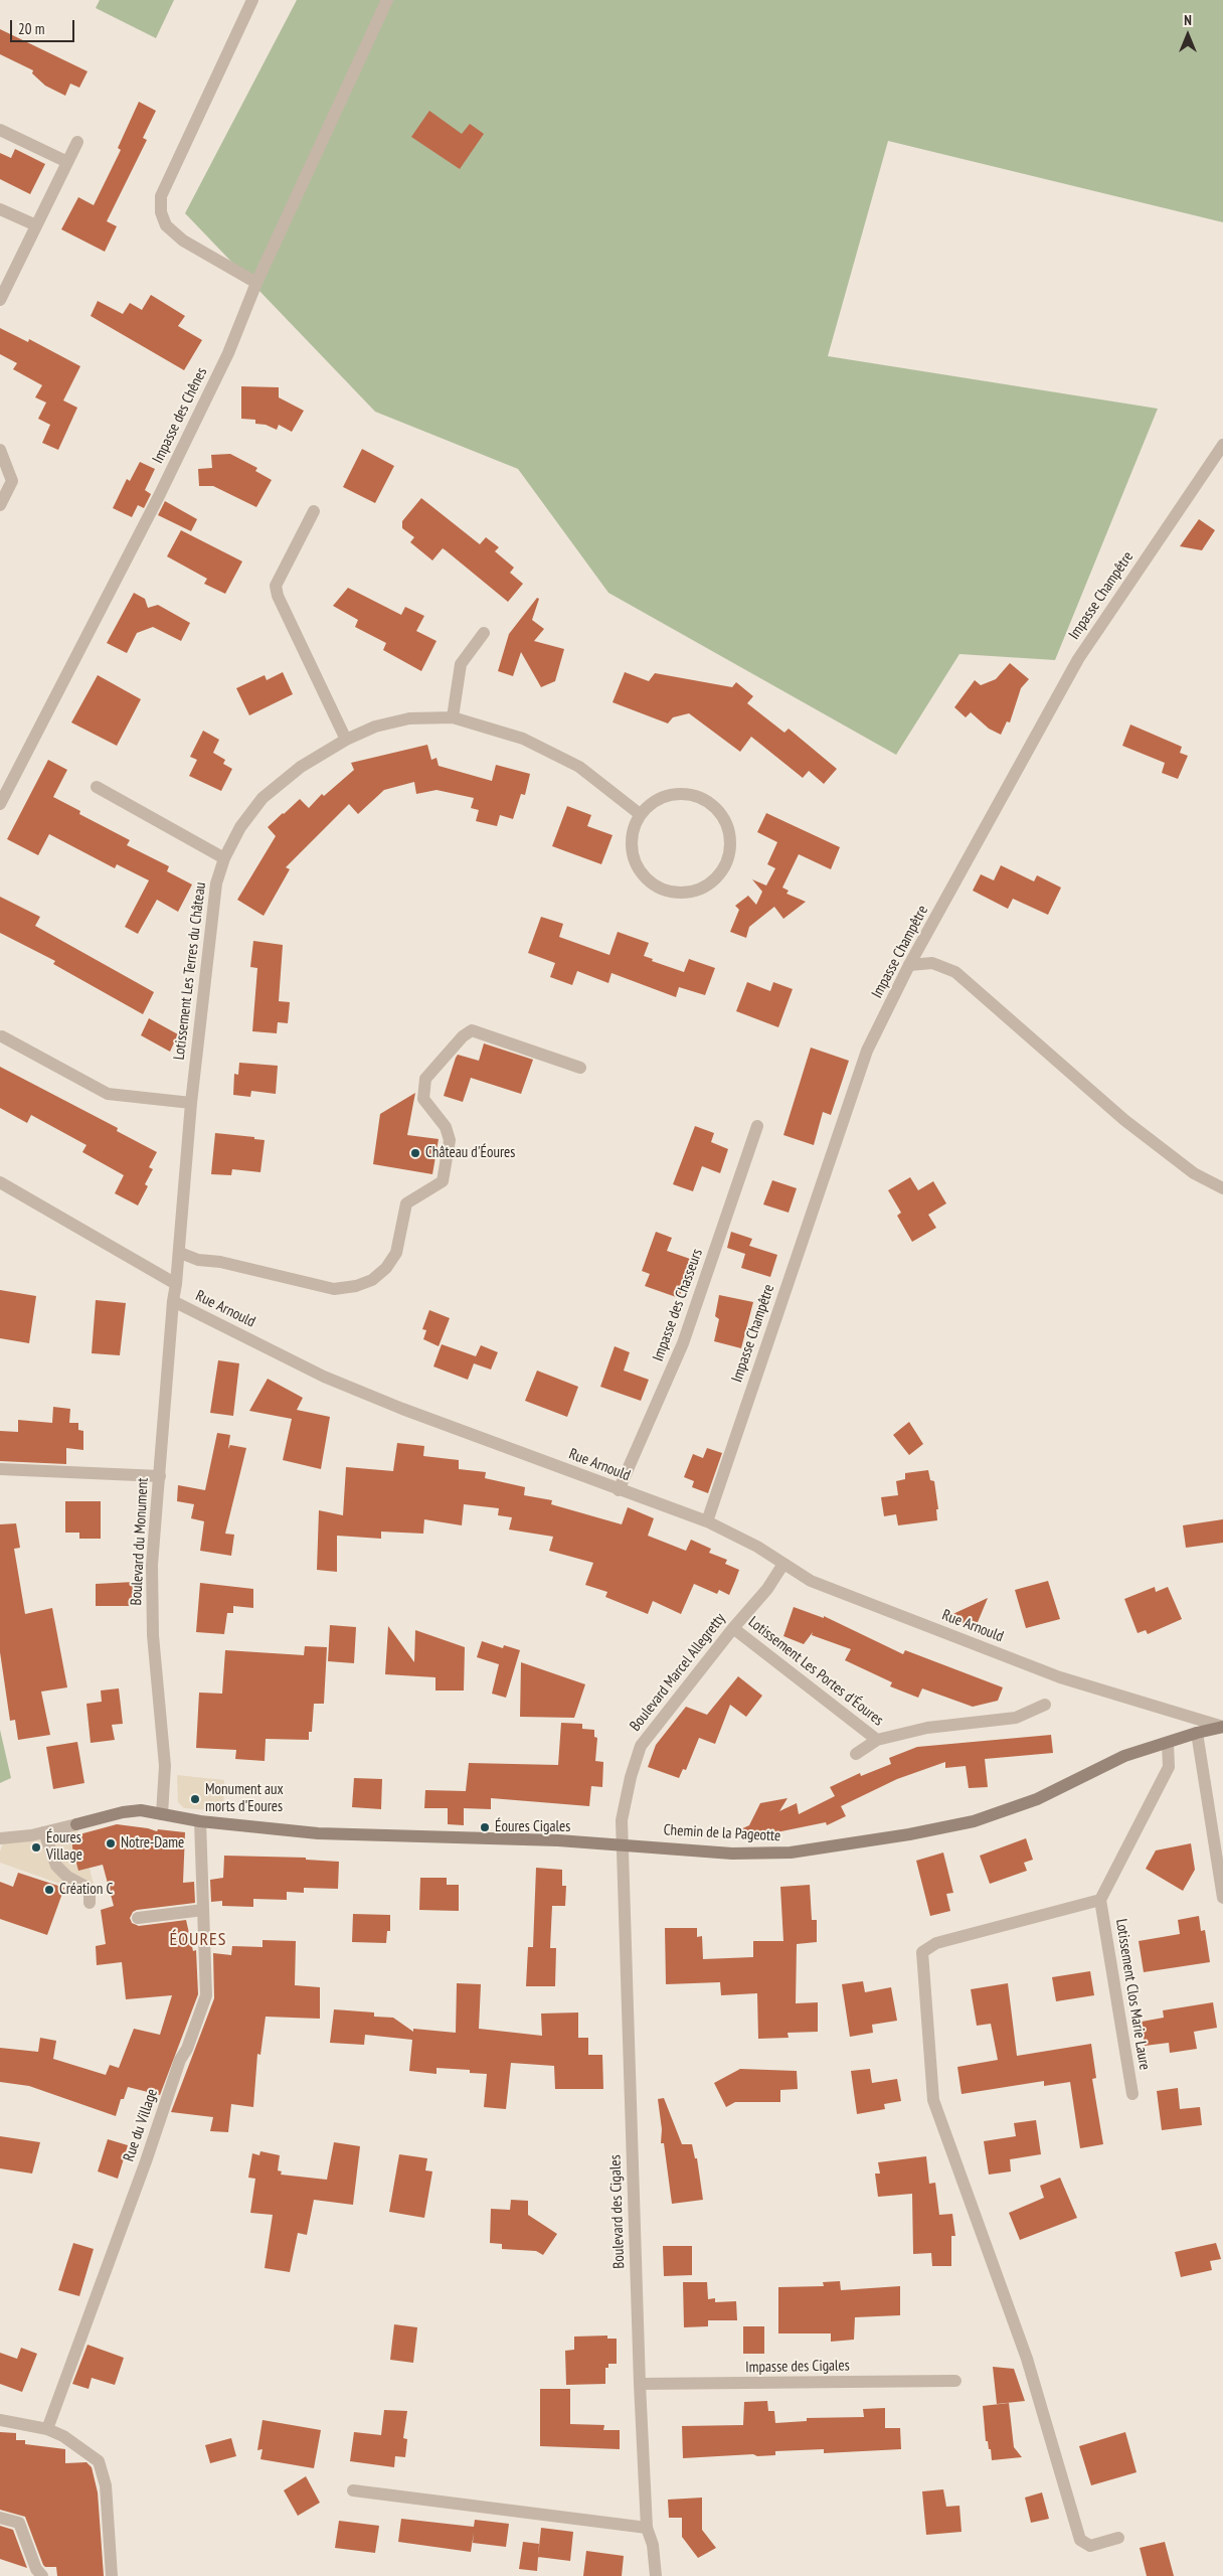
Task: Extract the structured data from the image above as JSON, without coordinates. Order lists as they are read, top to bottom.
{
  "streets": {
    "street": [
      "Impasse des Chênes",
      "Impasse Champêtre",
      "Lotissement Les Terres du Château",
      "Impasse des Chasseurs",
      "Rue Arnould",
      "Boulevard du Monument",
      "Lotissement Les Portes d'Éoures",
      "Boulevard Marcel Allegretty",
      "Chemin de la Pageotte",
      "Lotissement Clos Marie Laure",
      "Rue du Village",
      "Boulevard des Cigales",
      "Impasse des Cigales"
    ]
  },
  "crossings": [
    ["Impasse Champêtre", "Rue Arnould"],
    ["Lotissement Les Terres du Château", "Rue Arnould"],
    ["Impasse des Chasseurs", "Rue Arnould"],
    ["Rue Arnould", "Boulevard du Monument"],
    ["Rue Arnould", "Boulevard Marcel Allegretty"],
    ["Rue Arnould", "Chemin de la Pageotte"],
    ["Boulevard du Monument", "Chemin de la Pageotte"],
    ["Lotissement Les Portes d'Éoures", "Boulevard Marcel Allegretty"],
    ["Boulevard Marcel Allegretty", "Chemin de la Pageotte"],
    ["Boulevard Marcel Allegretty", "Boulevard des Cigales"],
    ["Chemin de la Pageotte", "Rue du Village"],
    ["Chemin de la Pageotte", "Boulevard des Cigales"],
    ["Boulevard des Cigales", "Impasse des Cigales"]
  ],
  "districts": ["ÉOURES"],
  "places": [
    "Château d'Éoures",
    "Monument aux morts d'Eoures",
    "Éoures Cigales",
    "Notre-Dame",
    "Éoures Village",
    "Création C"
  ],
  "scale_bar": "20 m",
  "north": "top"
}
